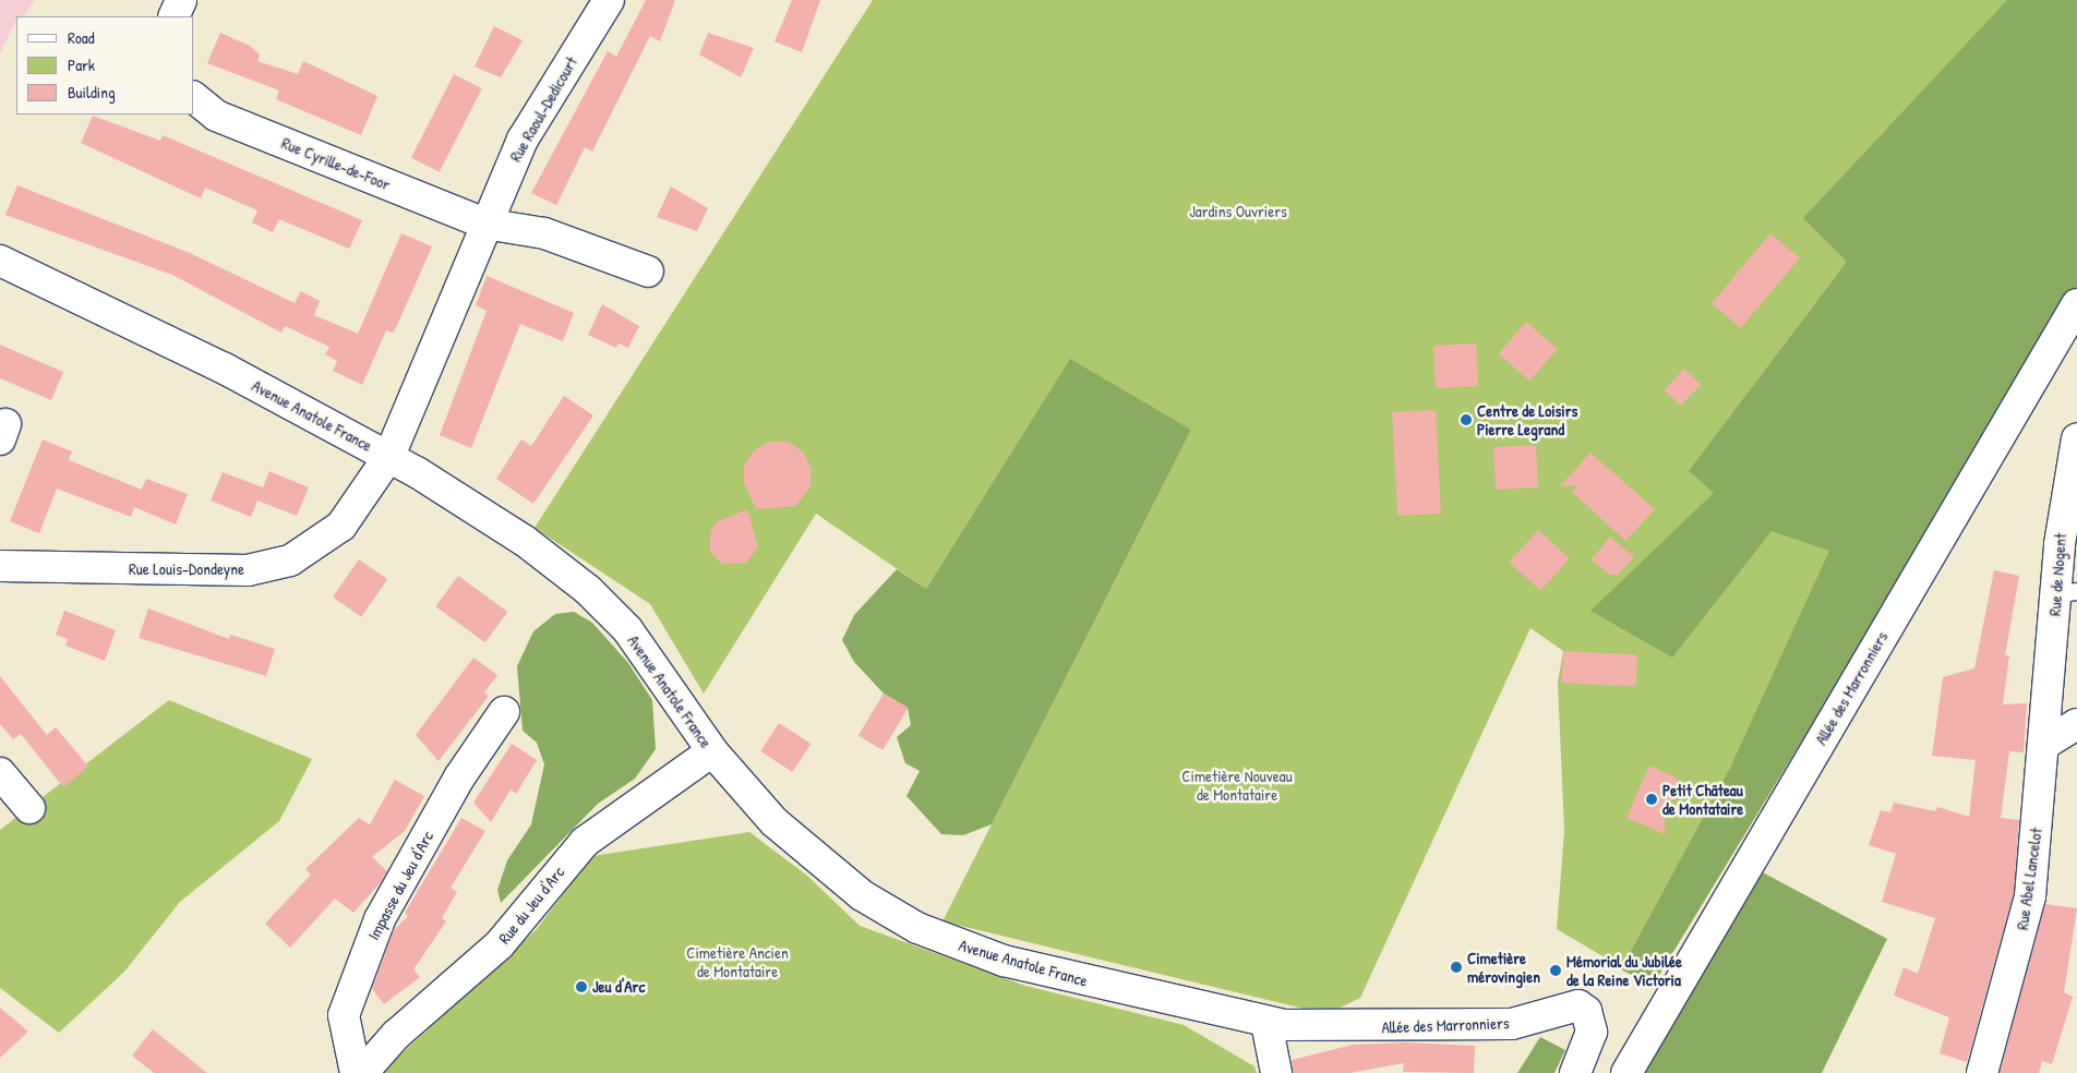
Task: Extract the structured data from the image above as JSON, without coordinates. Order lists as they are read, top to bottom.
{
  "streets": {
    "street": [
      "Rue Raoul-Dedicourt",
      "Rue Cyrille-de-Foor",
      "Avenue Anatole France",
      "Rue Louis-Dondeyne",
      "Rue de Nogent",
      "Allée des Marronniers",
      "Rue Abel Lancelot",
      "Impasse du Jeu d'Arc",
      "Rue du Jeu d'Arc"
    ]
  },
  "crossings": [
    ["Rue Raoul-Dedicourt", "Rue Cyrille-de-Foor"],
    ["Rue Raoul-Dedicourt", "Avenue Anatole France"],
    ["Rue Raoul-Dedicourt", "Rue Louis-Dondeyne"],
    ["Avenue Anatole France", "Rue Louis-Dondeyne"],
    ["Avenue Anatole France", "Allée des Marronniers"],
    ["Avenue Anatole France", "Rue du Jeu d'Arc"],
    ["Rue de Nogent", "Rue Abel Lancelot"]
  ],
  "parks": ["Jardins Ouvriers", "Cimetière Nouveau de Montataire", "Cimetière Ancien de Montataire"],
  "places": [
    "Centre de Loisirs Pierre Legrand",
    "Petit Château de Montataire",
    "Cimetière mérovingien",
    "Mémorial du Jubilée de la Reine Victoria",
    "Jeu d'Arc"
  ],
  "legend": ["Road", "Park", "Building"]
}
